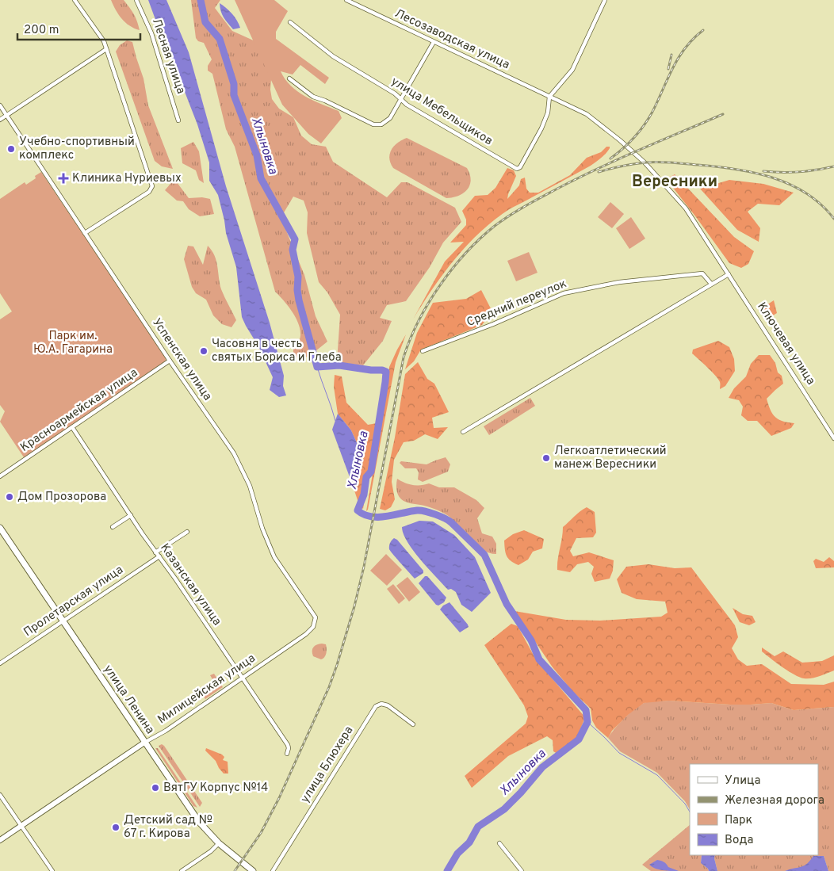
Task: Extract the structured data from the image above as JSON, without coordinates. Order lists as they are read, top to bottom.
{
  "streets": {
    "main road": ["улица Ленина"],
    "street": [
      "Лесозаводская улица",
      "Лесная улица",
      "улица Мебельщиков",
      "Средний переулок",
      "Ключевая улица",
      "Успенская улица",
      "Красноармейская улица",
      "Казанская улица",
      "Пролетарская улица",
      "Милицейская улица",
      "улица Блюхера"
    ]
  },
  "crossings": [
    ["Лесозаводская улица", "улица Мебельщиков"],
    ["Лесозаводская улица", "Ключевая улица"],
    ["Успенская улица", "Красноармейская улица"],
    ["Успенская улица", "Милицейская улица"],
    ["Красноармейская улица", "Казанская улица"],
    ["Казанская улица", "Пролетарская улица"],
    ["Казанская улица", "Милицейская улица"],
    ["Пролетарская улица", "улица Ленина"],
    ["Милицейская улица", "улица Ленина"]
  ],
  "districts": ["Вересники"],
  "water": ["Хлыновка"],
  "parks": ["Парк им. Ю.А. Гагарина"],
  "places": {
    "other": [
      "Учебно-спортивный комплекс",
      "Часовня в честь святых Бориса и Глеба",
      "Легкоатлетический манеж Вересники",
      "Дом Прозорова",
      "ВятГУ Корпус №14",
      "Детский сад № 67 г. Кирова"
    ],
    "health": ["Клиника Нуриевых"]
  },
  "legend": [
    "Улица",
    "Железная дорога",
    "Парк",
    "Вода"
  ],
  "scale_bar": "200 m"
}
